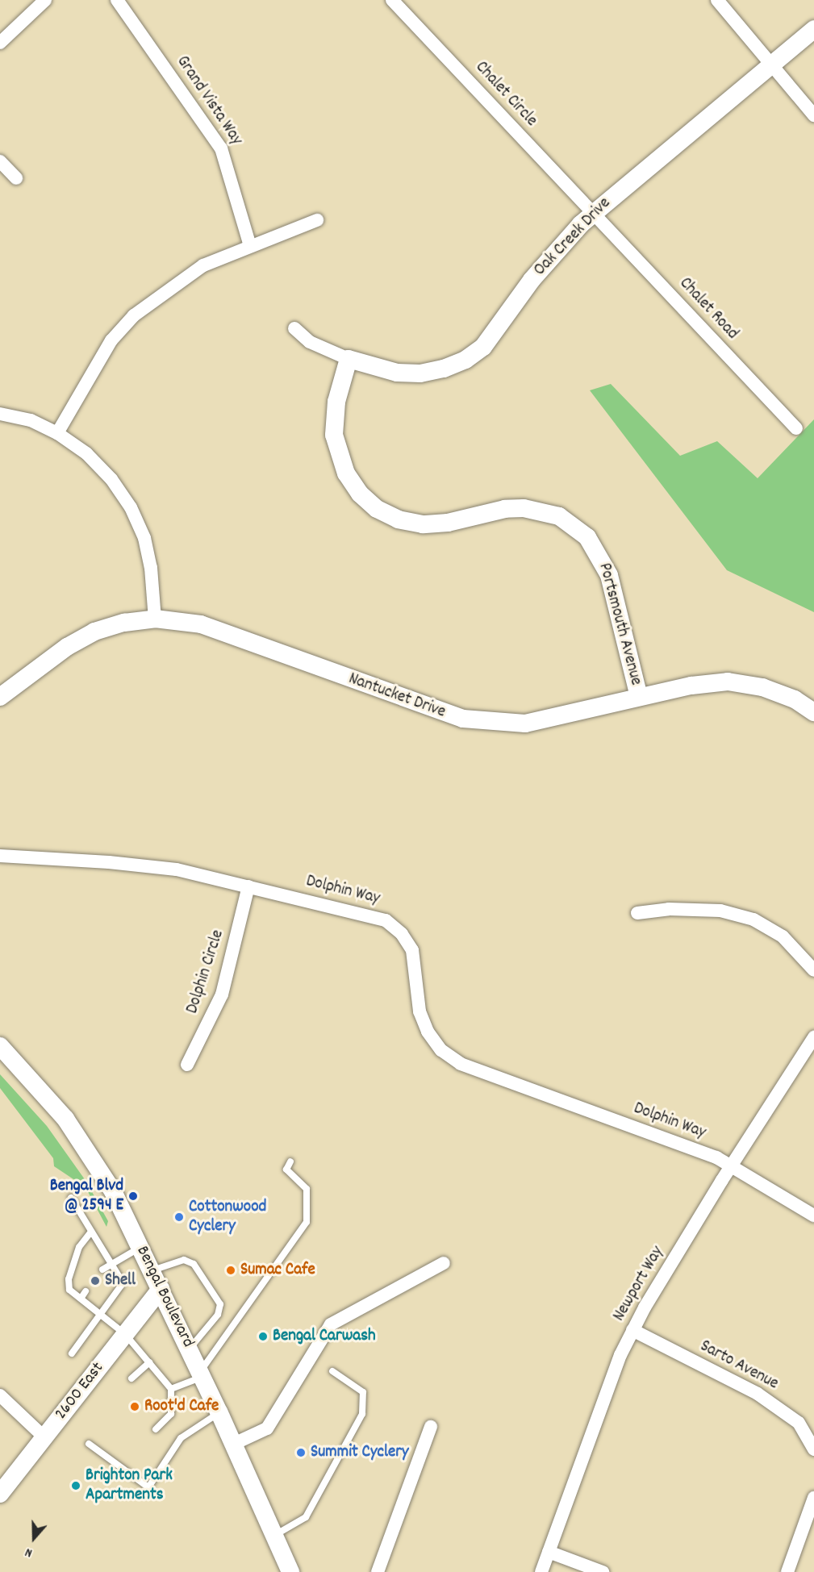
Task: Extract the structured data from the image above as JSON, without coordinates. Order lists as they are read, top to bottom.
{
  "streets": {
    "street": [
      "Chalet Circle",
      "Grand Vista Way",
      "Oak Creek Drive",
      "Chalet Road",
      "Portsmouth Avenue",
      "Nantucket Drive",
      "Dolphin Way",
      "Dolphin Circle",
      "Newport Way",
      "Bengal Boulevard",
      "Sarto Avenue",
      "2600 East"
    ]
  },
  "crossings": [
    ["Chalet Circle", "Oak Creek Drive"],
    ["Chalet Circle", "Chalet Road"],
    ["Oak Creek Drive", "Chalet Road"],
    ["Oak Creek Drive", "Portsmouth Avenue"],
    ["Portsmouth Avenue", "Nantucket Drive"],
    ["Dolphin Way", "Dolphin Circle"],
    ["Dolphin Way", "Newport Way"],
    ["Newport Way", "Sarto Avenue"],
    ["Bengal Boulevard", "2600 East"]
  ],
  "places": [
    "Bengal Blvd @ 2594 E",
    "Cottonwood Cyclery",
    "Sumac Cafe",
    "Shell",
    "Bengal Carwash",
    "Root'd Cafe",
    "Summit Cyclery",
    "Brighton Park Apartments"
  ],
  "north": "bottom"
}
